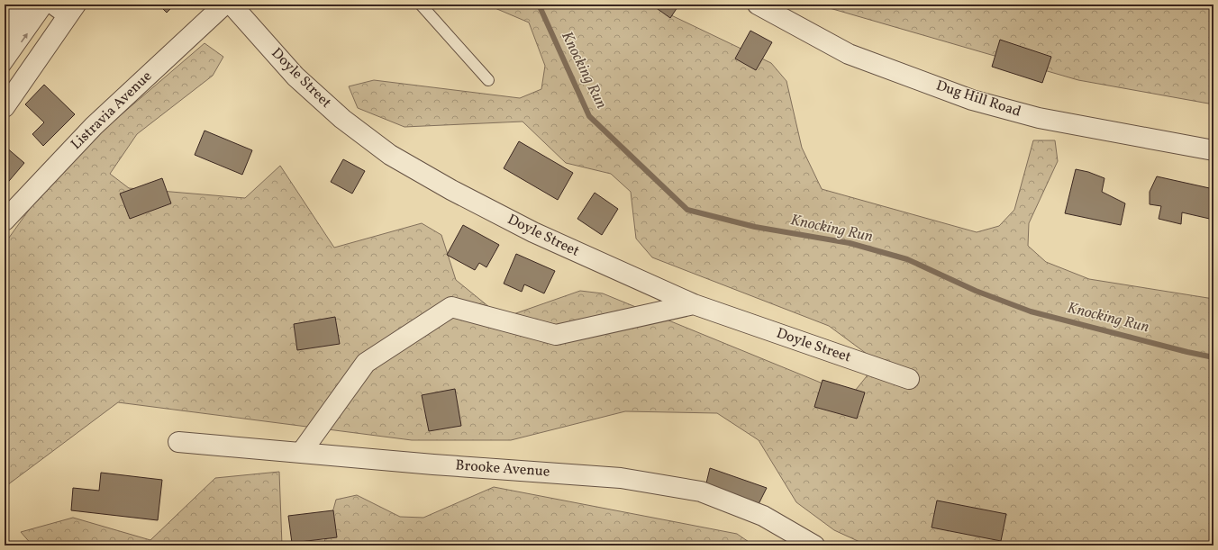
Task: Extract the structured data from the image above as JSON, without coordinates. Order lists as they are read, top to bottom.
{
  "streets": {
    "street": [
      "Doyle Street",
      "Dug Hill Road",
      "Listravia Avenue",
      "Brooke Avenue"
    ]
  },
  "water": ["Knocking Run"]
}
